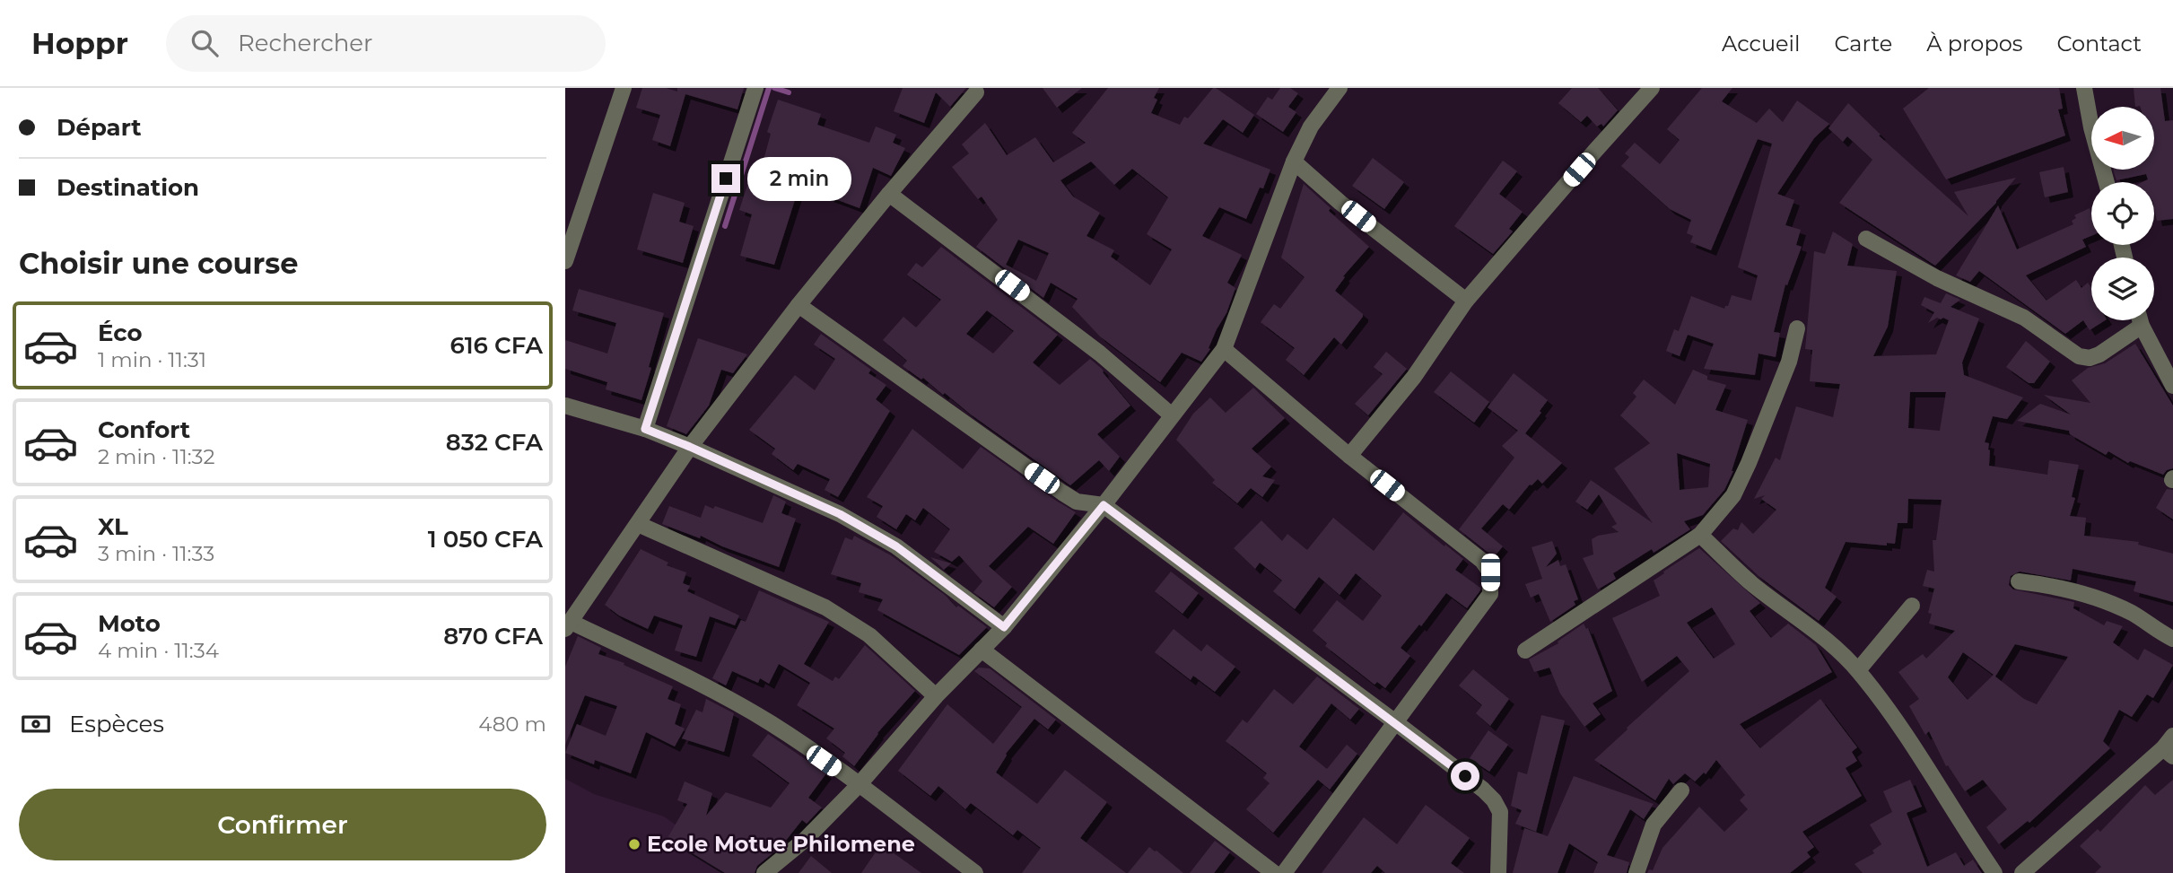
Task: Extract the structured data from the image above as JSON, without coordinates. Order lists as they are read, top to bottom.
{
  "places": ["Ecole Motue Philomene"],
  "north": "left",
  "page": {
    "header": "Hoppr",
    "search": "Rechercher",
    "nav": [
      "Accueil",
      "Carte",
      "À propos",
      "Contact"
    ],
    "banner": ["Départ", "Destination"],
    "bubble": "2 min",
    "heading": "Choisir une course",
    "list": [
      {
        "name": "Éco",
        "note": "1 min · 11:31",
        "value": "616 CFA"
      },
      {
        "name": "Confort",
        "note": "2 min · 11:32",
        "value": "832 CFA"
      },
      {
        "name": "XL",
        "note": "3 min · 11:33",
        "value": "1 050 CFA"
      },
      {
        "name": "Moto",
        "note": "4 min · 11:34",
        "value": "870 CFA"
      }
    ],
    "pay": ["Espèces", "480 m"],
    "buttons": "Confirmer"
  }
}
